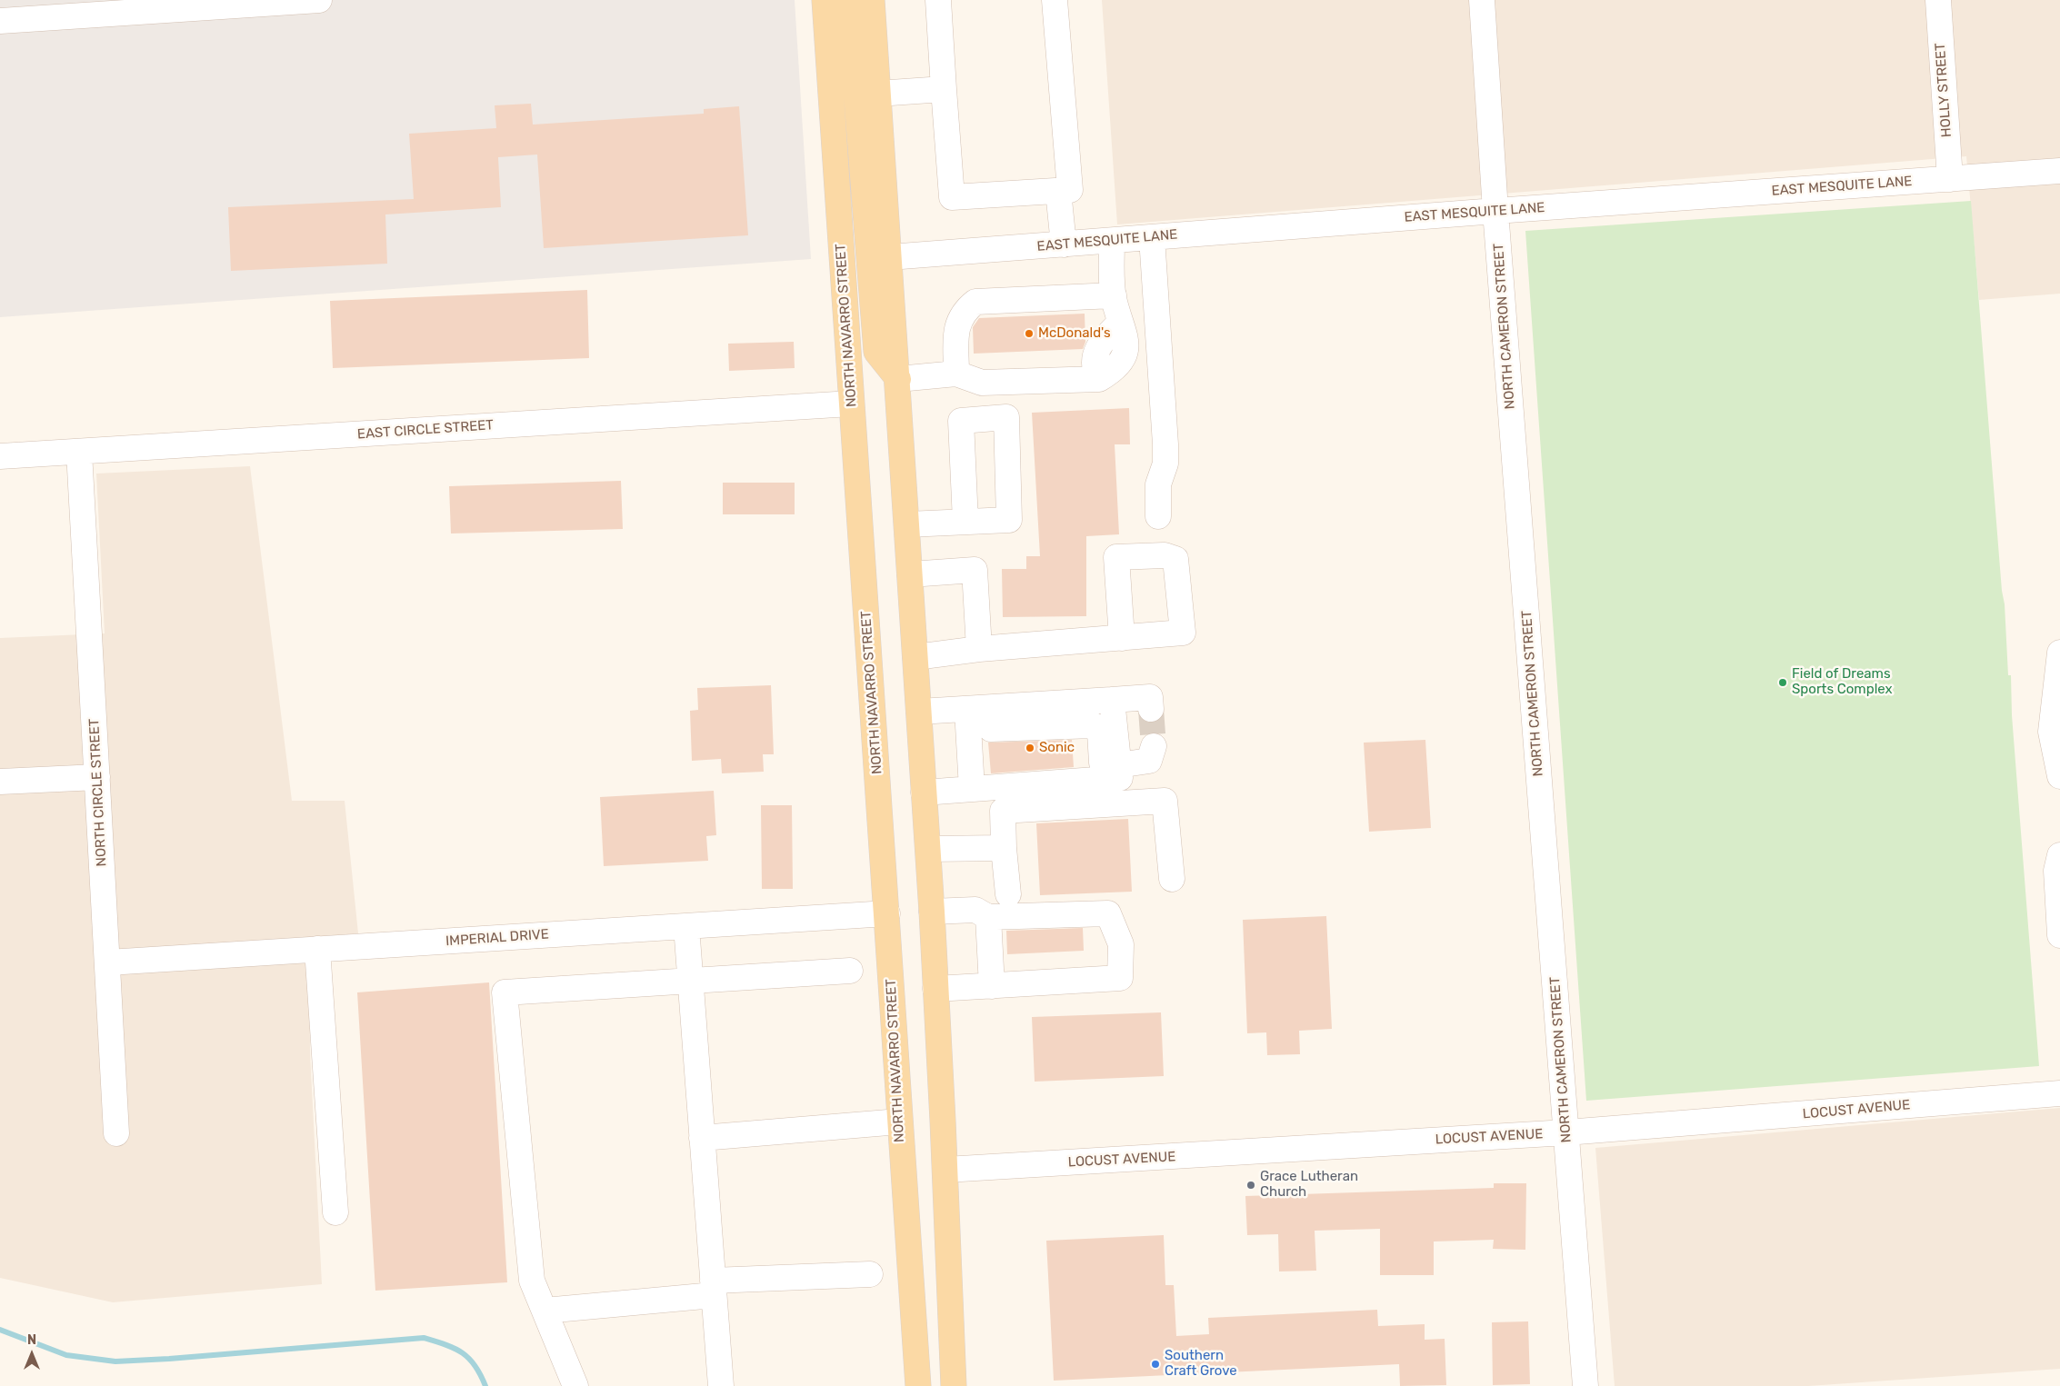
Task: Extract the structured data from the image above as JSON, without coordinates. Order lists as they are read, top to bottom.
{
  "streets": {
    "main road": ["NORTH NAVARRO STREET"],
    "street": [
      "HOLLY STREET",
      "EAST MESQUITE LANE",
      "NORTH CAMERON STREET",
      "EAST CIRCLE STREET",
      "NORTH CIRCLE STREET",
      "IMPERIAL DRIVE",
      "LOCUST AVENUE"
    ]
  },
  "crossings": [
    ["HOLLY STREET", "EAST MESQUITE LANE"],
    ["EAST MESQUITE LANE", "NORTH CAMERON STREET"],
    ["NORTH NAVARRO STREET", "EAST CIRCLE STREET"],
    ["NORTH NAVARRO STREET", "IMPERIAL DRIVE"],
    ["NORTH CAMERON STREET", "LOCUST AVENUE"],
    ["EAST CIRCLE STREET", "NORTH CIRCLE STREET"],
    ["NORTH CIRCLE STREET", "IMPERIAL DRIVE"]
  ],
  "places": [
    "McDonald's",
    "Field of Dreams Sports Complex",
    "Sonic",
    "Grace Lutheran Church",
    "Southern Craft Grove"
  ],
  "north": "top"
}
